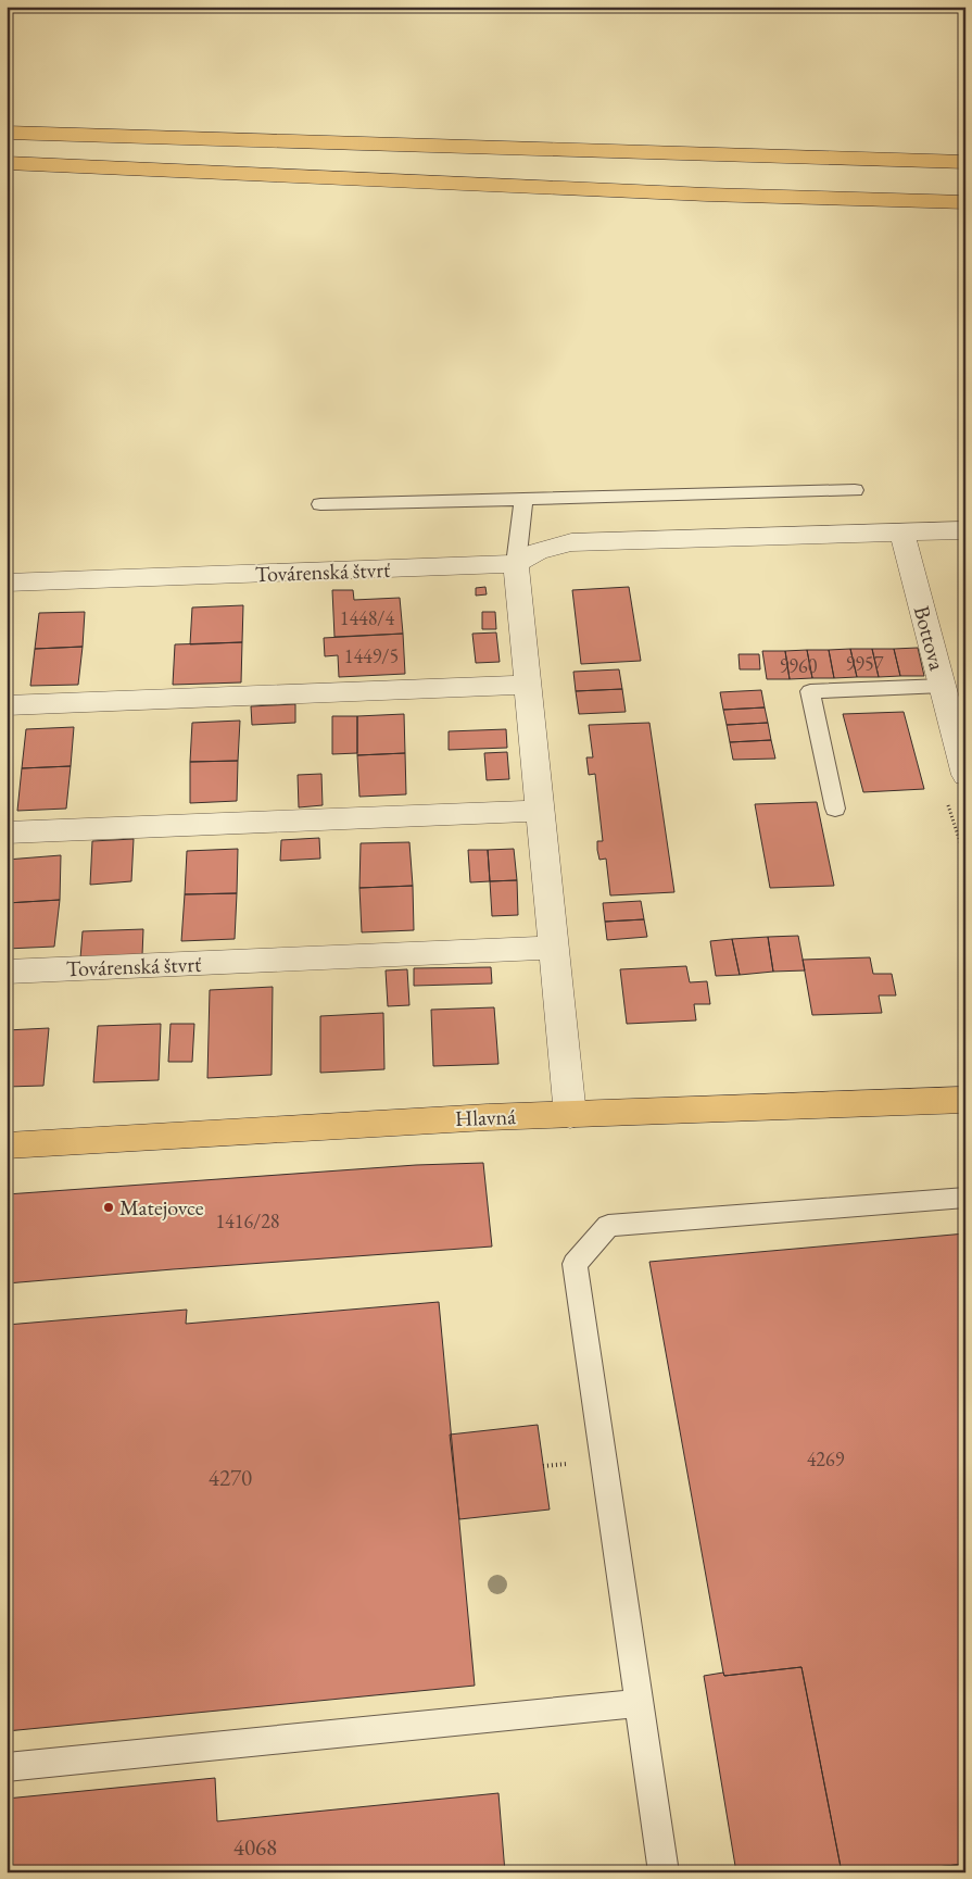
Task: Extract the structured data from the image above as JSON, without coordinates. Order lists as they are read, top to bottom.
{
  "streets": {
    "main road": ["Hlavná"],
    "street": ["Továrenská štvrť", "Bottova"]
  },
  "places": ["Matejovce"],
  "house_numbers": [
    "1448/4",
    "1449/5",
    "9957",
    "9960",
    "1416/28",
    "4269",
    "4270",
    "4068"
  ]
}
